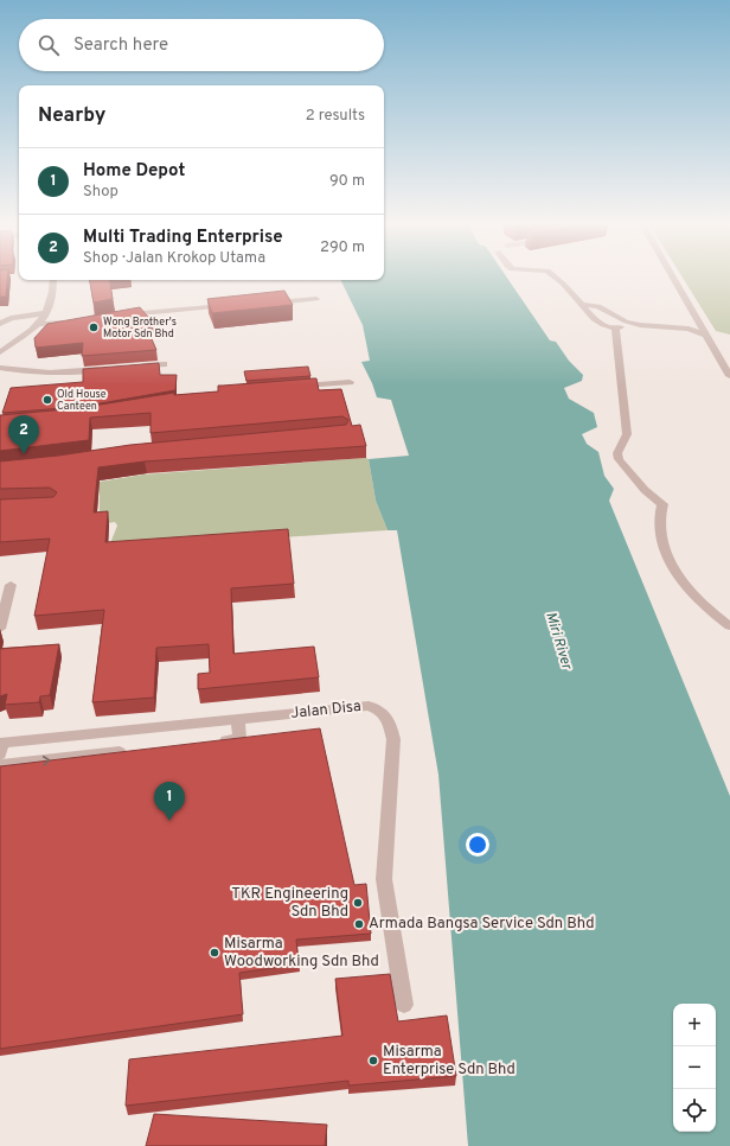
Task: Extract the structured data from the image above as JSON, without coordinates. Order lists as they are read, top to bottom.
{
  "streets": {
    "street": ["Jalan Disa"]
  },
  "water": ["Miri River"],
  "places": [
    "Wong Brother's Motor Sdn Bhd",
    "Old House Canteen",
    "TKR Engineering Sdn Bhd",
    "Armada Bangsa Service Sdn Bhd",
    "Misarma Woodworking Sdn Bhd",
    "Misarma Enterprise Sdn Bhd"
  ],
  "page": {
    "search": "Search here",
    "heading": ["Nearby", "2 results"],
    "list": [
      {
        "mark": "1",
        "name": "Home Depot",
        "note": "Shop",
        "value": "90 m"
      },
      {
        "mark": "2",
        "name": "Multi Trading Enterprise",
        "note": "Shop · Jalan Krokop Utama",
        "value": "290 m"
      }
    ],
    "pins": ["2", "1"],
    "map_buttons": ["+", "−"]
  }
}
